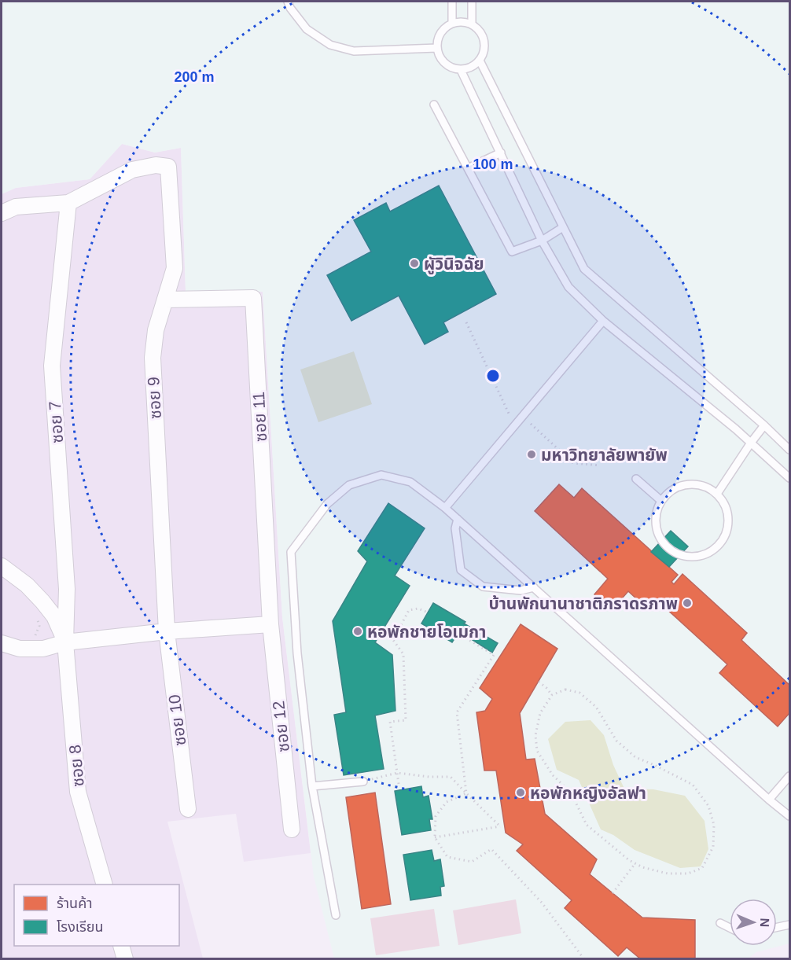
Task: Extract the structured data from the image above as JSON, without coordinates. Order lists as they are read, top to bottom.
{
  "streets": {
    "street": [
      "ซอย 9",
      "ซอย 11",
      "ซอย 7",
      "ซอย 10",
      "ซอย 12",
      "ซอย 8"
    ]
  },
  "crossings": [
    ["ซอย 9", "ซอย 11"],
    ["ซอย 9", "ซอย 7"],
    ["ซอย 9", "ซอย 10"],
    ["ซอย 11", "ซอย 12"],
    ["ซอย 7", "ซอย 8"]
  ],
  "places": [
    "ผัูวินิจฉัย",
    "มหาวิทยาลัยพายัพ",
    "บ้านพักนานาชาติภราดรภาพ",
    "หอพักชายโอเมกา",
    "หอพักหญิงอัลฟา"
  ],
  "legend": ["ร้านค้า", "โรงเรียน"],
  "north": "right",
  "rings": ["200 m", "100 m"]
}
